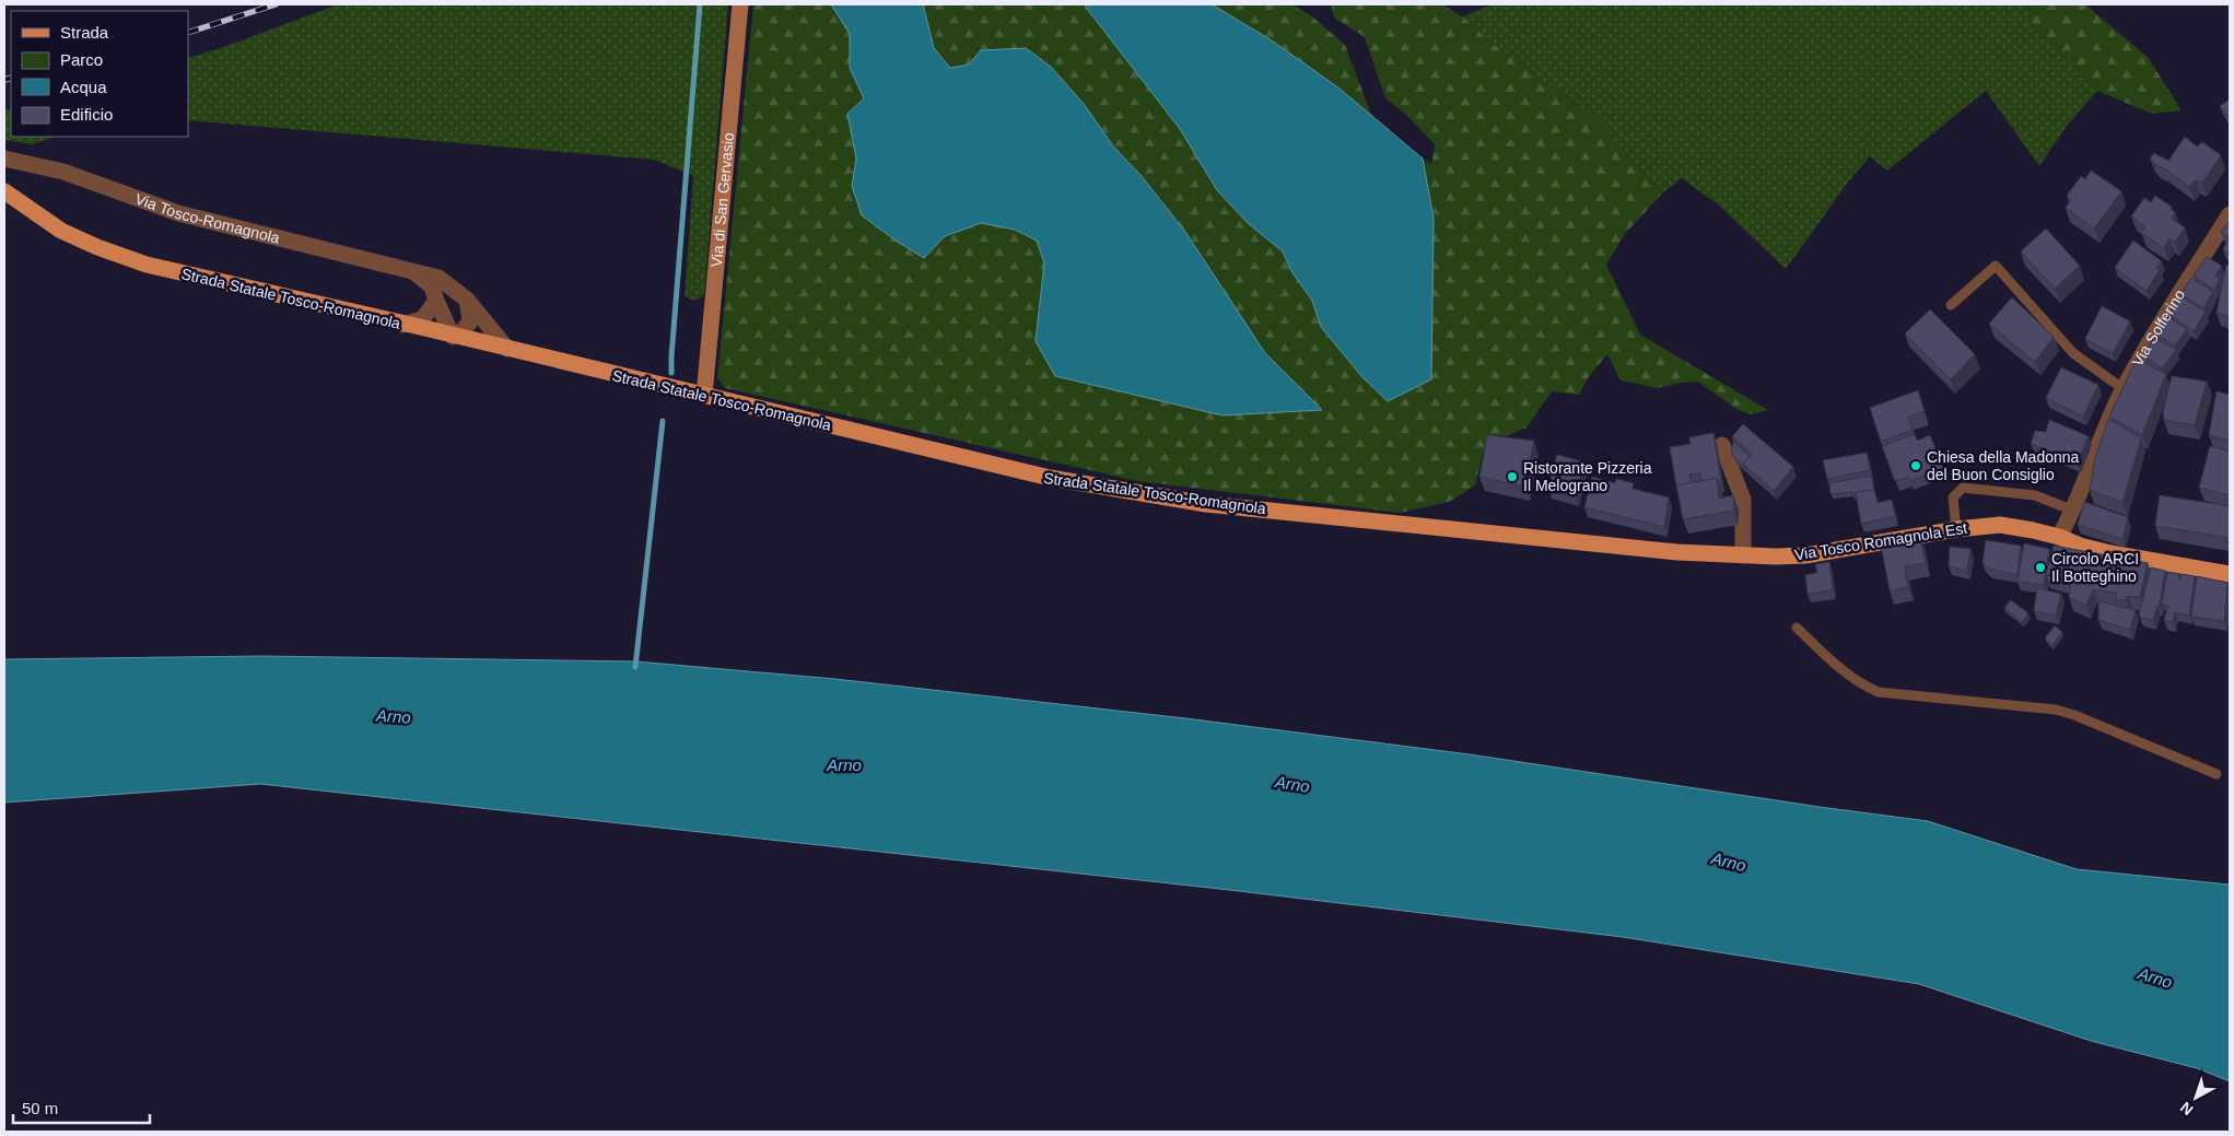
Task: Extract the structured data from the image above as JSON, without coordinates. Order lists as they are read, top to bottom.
{
  "streets": {
    "main road": ["Strada Statale Tosco-Romagnola", "Via Tosco Romagnola Est"],
    "street": ["Via di San Gervasio", "Via Tosco-Romagnola", "Via Solferino"]
  },
  "crossings": [
    ["Via di San Gervasio", "Strada Statale Tosco-Romagnola"],
    ["Via Tosco-Romagnola", "Strada Statale Tosco-Romagnola"],
    ["Strada Statale Tosco-Romagnola", "Via Tosco Romagnola Est"],
    ["Via Solferino", "Via Tosco Romagnola Est"]
  ],
  "water": ["Arno"],
  "places": ["Chiesa della Madonna del Buon Consiglio", "Ristorante Pizzeria Il Melograno", "Circolo ARCI Il Botteghino"],
  "legend": [
    "Strada",
    "Parco",
    "Acqua",
    "Edificio"
  ],
  "scale_bar": "50 m",
  "north": "bottom left"
}
